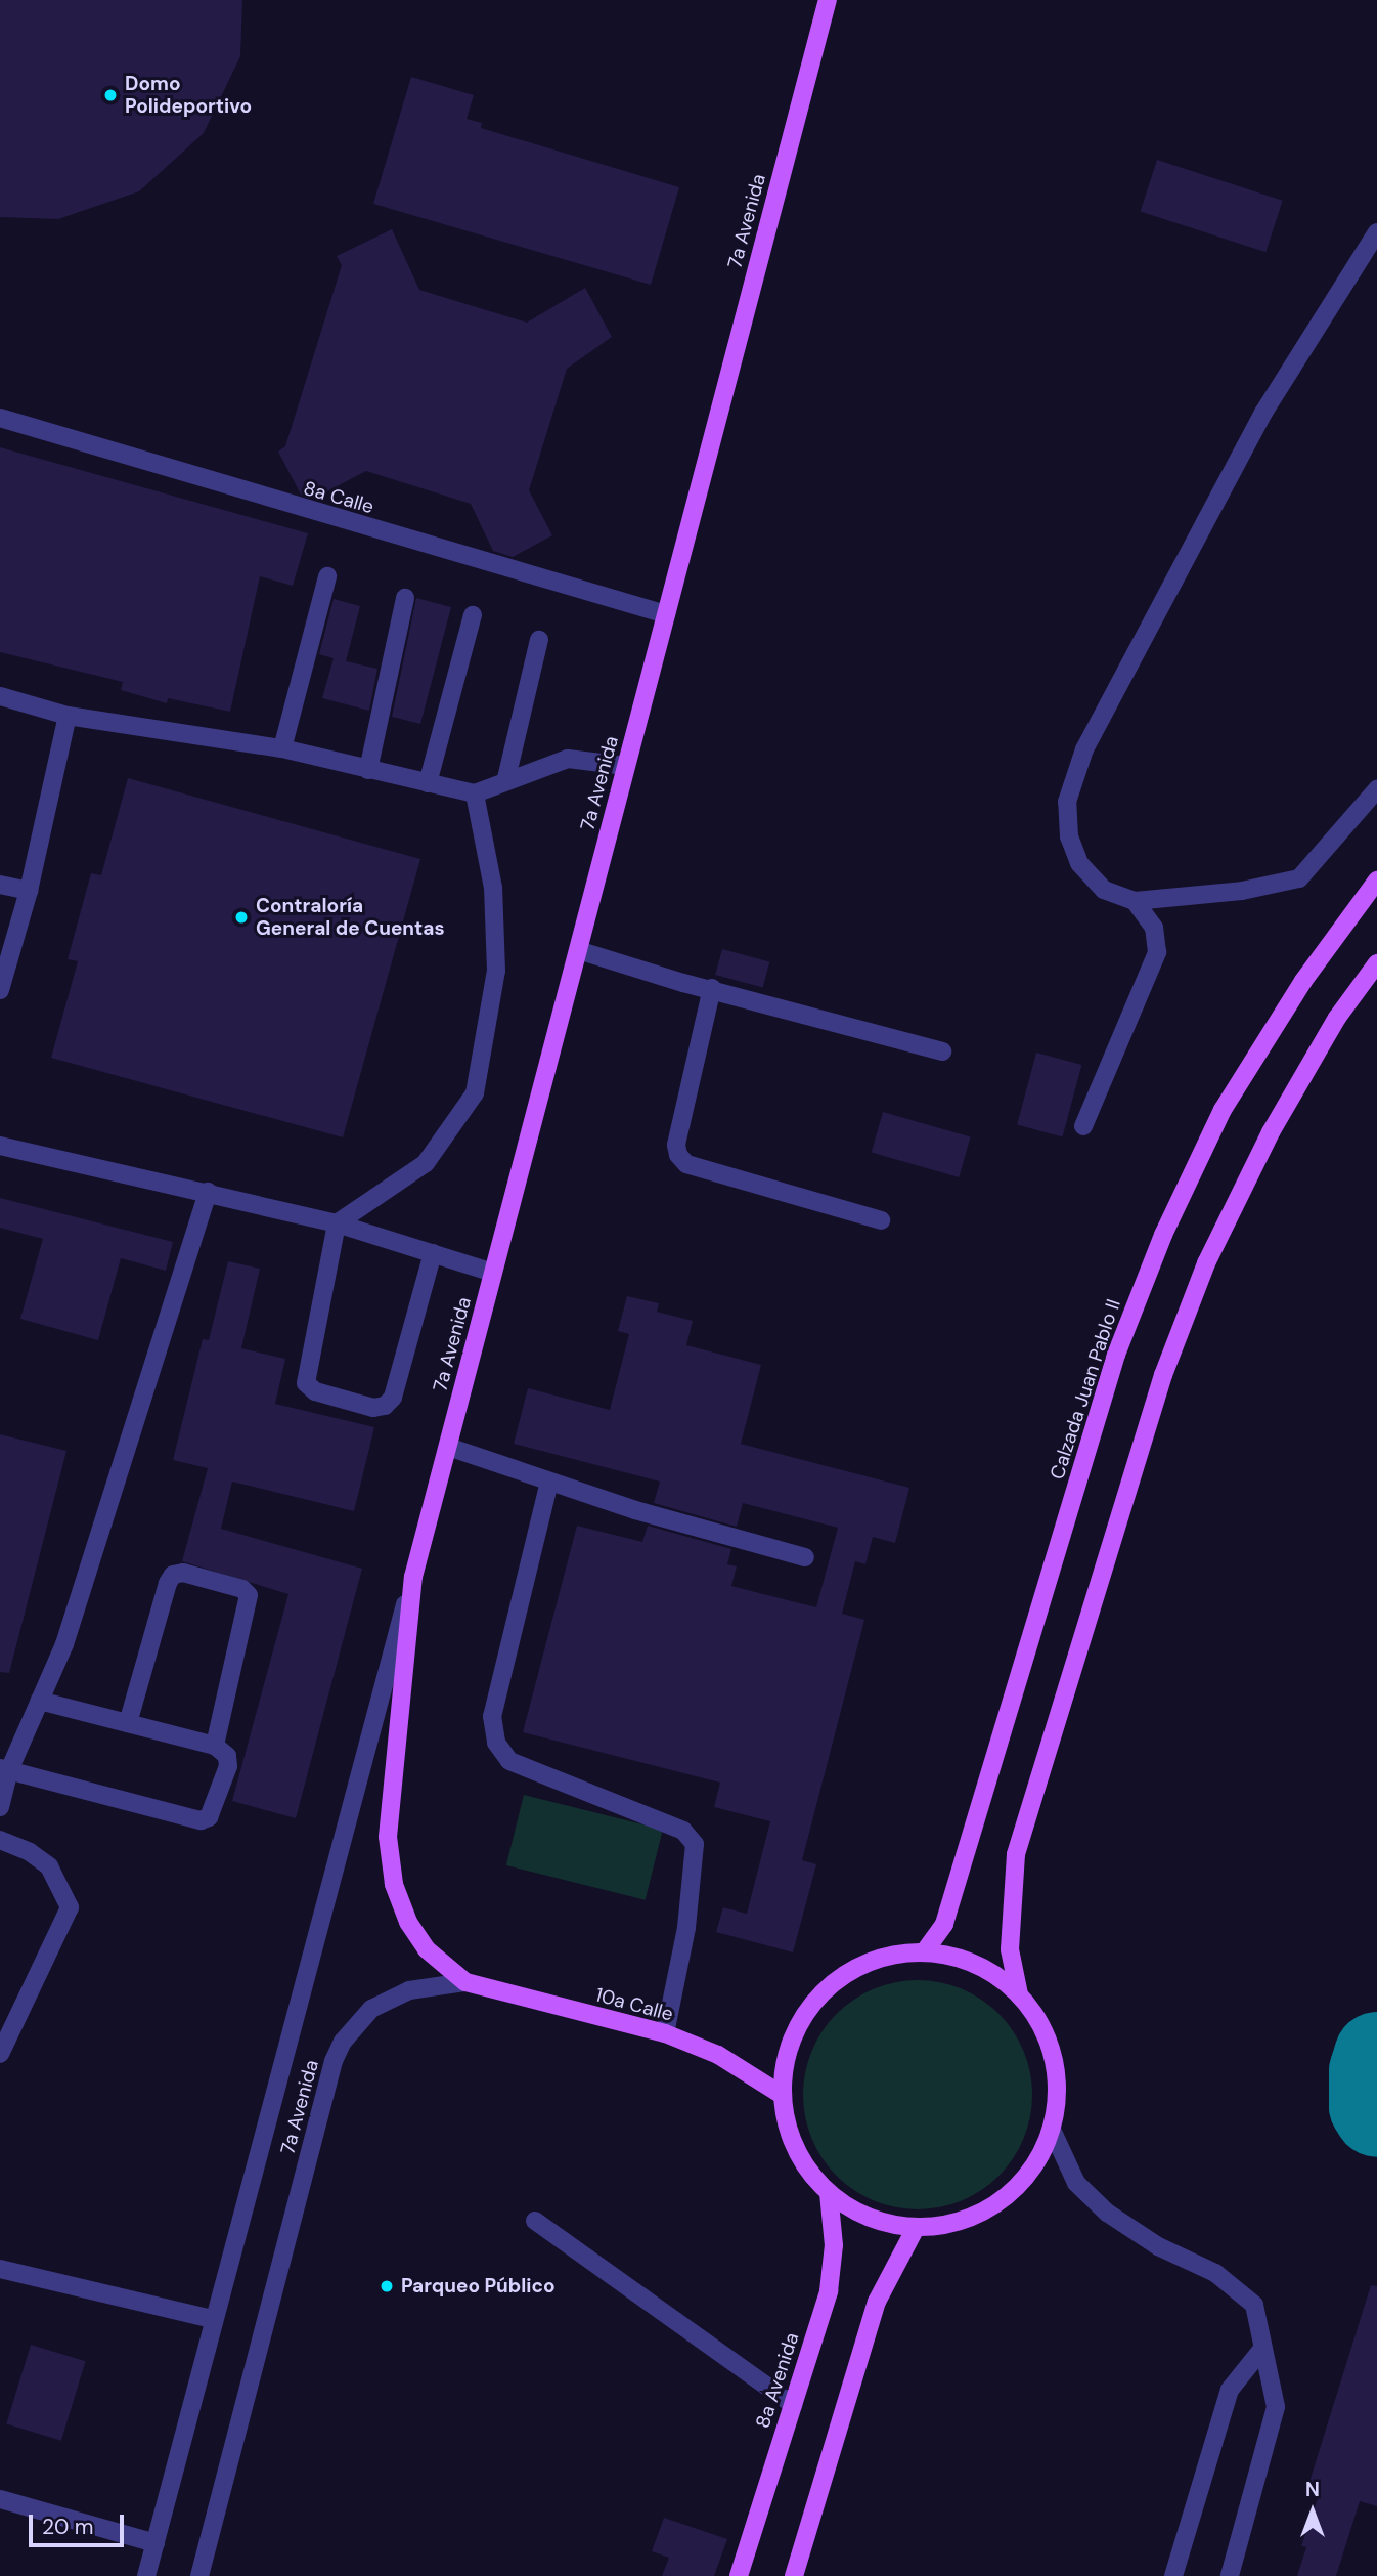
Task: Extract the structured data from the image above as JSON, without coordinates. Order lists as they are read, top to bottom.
{
  "streets": {
    "main road": [
      "7a Avenida",
      "Calzada Juan Pablo II",
      "10a Calle",
      "8a Avenida"
    ],
    "street": ["8a Calle"]
  },
  "crossings": [
    ["7a Avenida", "8a Calle"],
    ["7a Avenida", "10a Calle"]
  ],
  "places": ["Domo Polideportivo", "Contraloría General de Cuentas", "Parqueo Público"],
  "scale_bar": "20 m",
  "north": "top"
}
